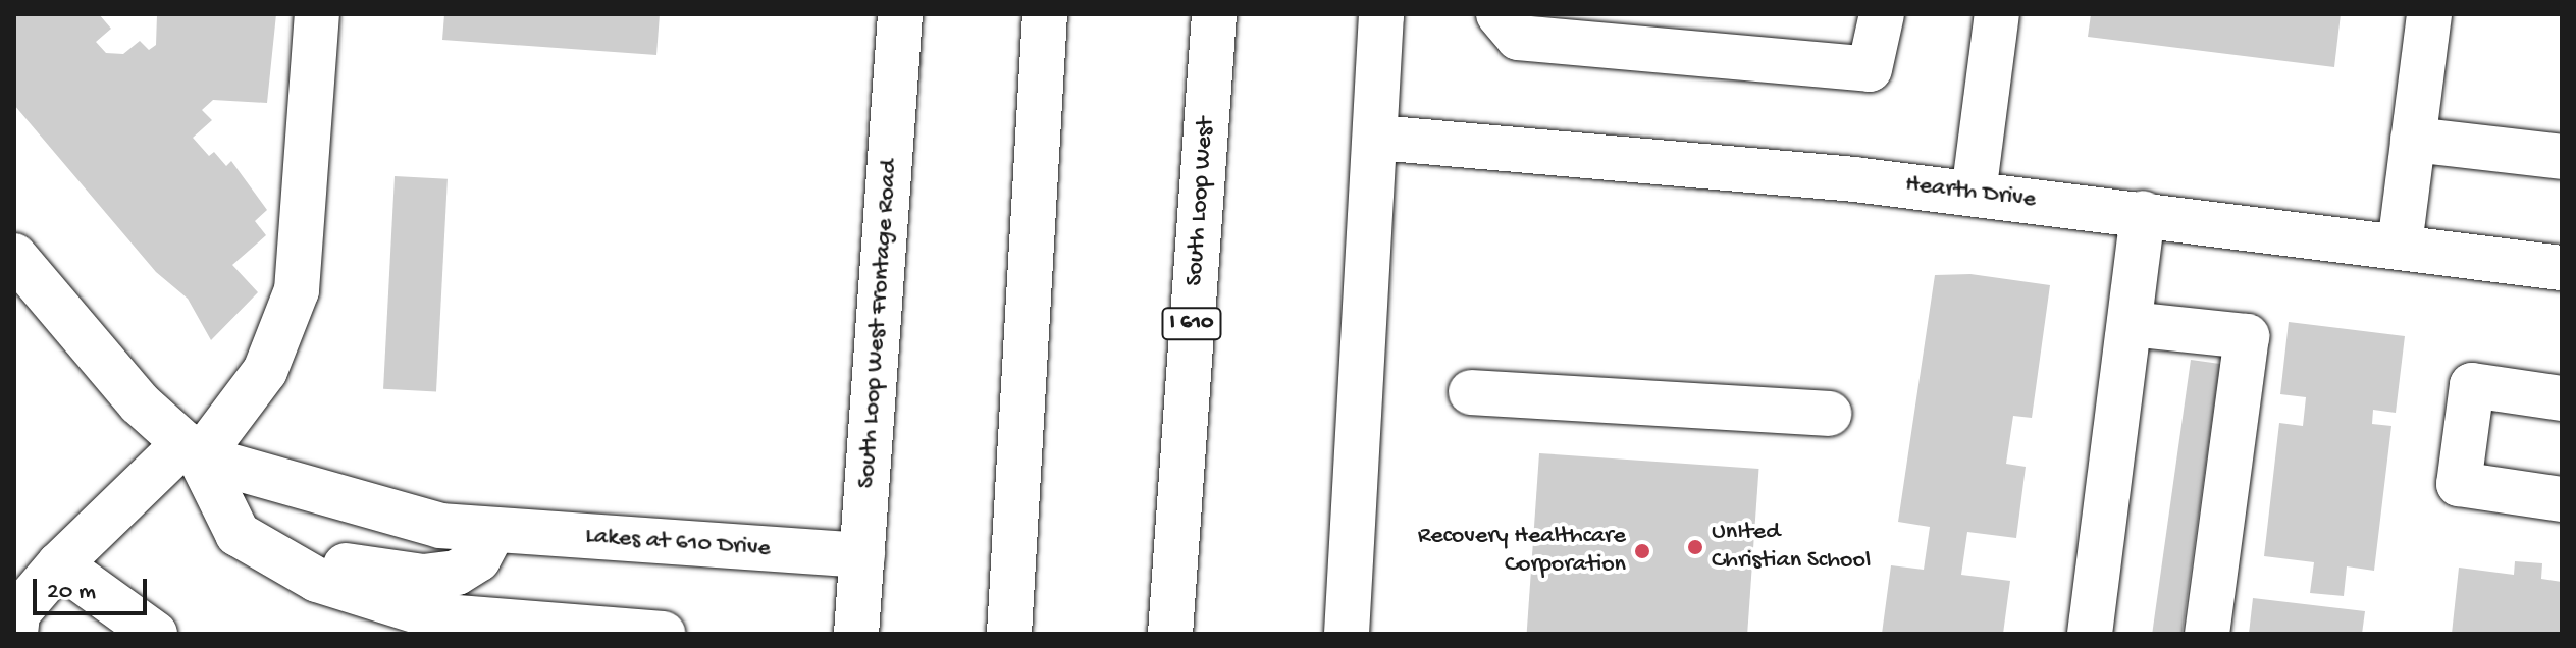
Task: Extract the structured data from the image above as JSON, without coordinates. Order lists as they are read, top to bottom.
{
  "streets": {
    "main road": [
      "Hearth Drive",
      "South Loop West",
      "South Loop West Frontage Road",
      "I 610",
      "Lakes at 610 Drive"
    ]
  },
  "crossings": [
    ["South Loop West Frontage Road", "Lakes at 610 Drive"]
  ],
  "places": ["UnIted Christian School", "Recovery Healthcare Corporation"],
  "scale_bar": "20 m"
}
